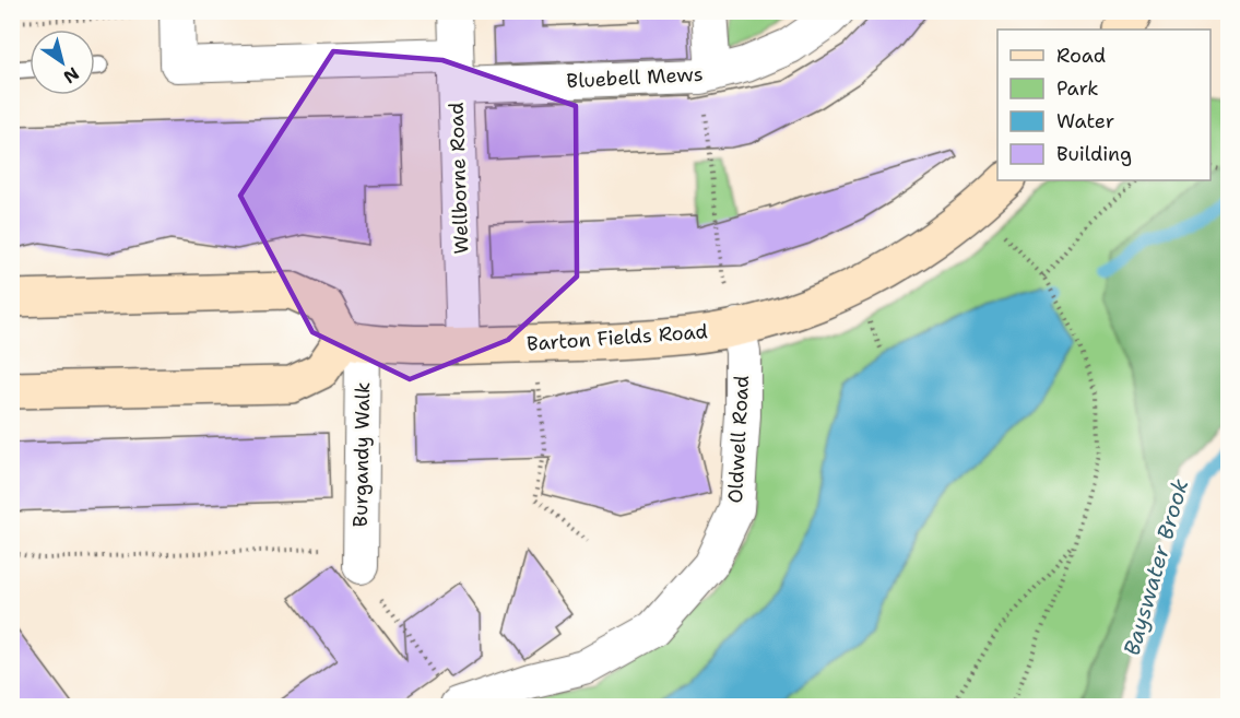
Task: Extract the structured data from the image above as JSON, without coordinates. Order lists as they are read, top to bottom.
{
  "streets": {
    "street": [
      "Bluebell Mews",
      "Wellborne Road",
      "Barton Fields Road",
      "Oldwell Road",
      "Burgandy Walk"
    ]
  },
  "crossings": [
    ["Bluebell Mews", "Wellborne Road"],
    ["Wellborne Road", "Barton Fields Road"],
    ["Barton Fields Road", "Oldwell Road"],
    ["Barton Fields Road", "Burgandy Walk"]
  ],
  "water": ["Bayswater Brook"],
  "legend": [
    "Road",
    "Park",
    "Water",
    "Building"
  ],
  "north": "bottom right"
}
